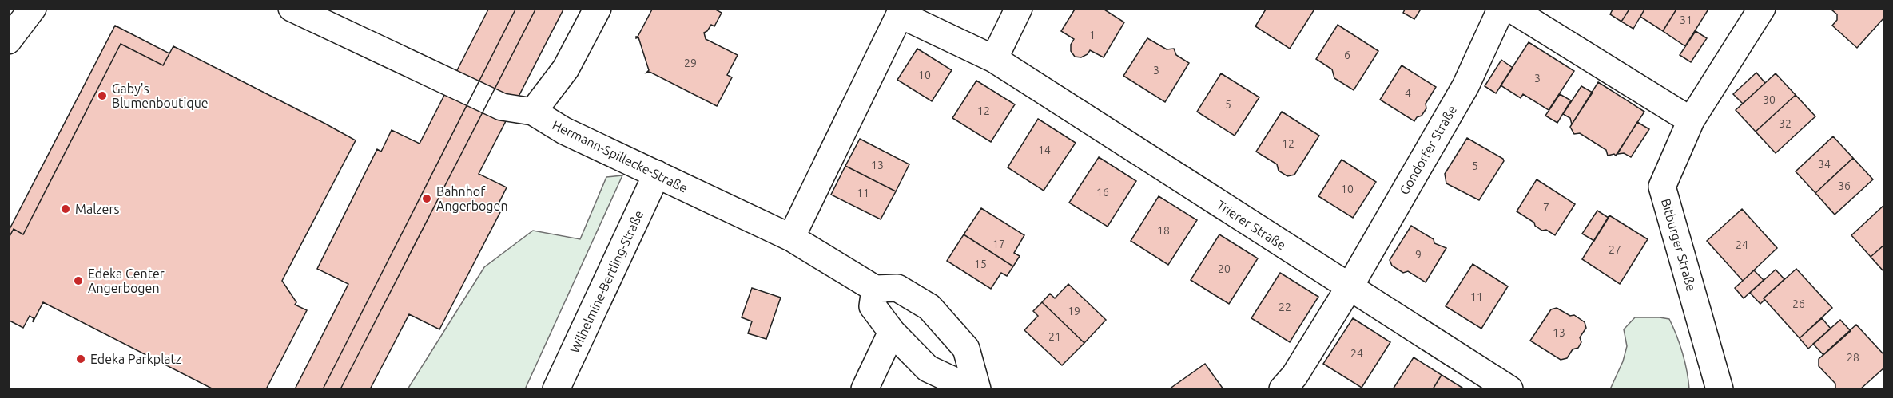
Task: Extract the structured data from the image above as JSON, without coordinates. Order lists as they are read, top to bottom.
{
  "streets": {
    "street": [
      "Gondorfer Straße",
      "Hermann-Spillecke-Straße",
      "Trierer Straße",
      "Bitburger Straße",
      "Wilhelmine-Bertling-Straße"
    ]
  },
  "crossings": [
    ["Gondorfer Straße", "Trierer Straße"],
    ["Hermann-Spillecke-Straße", "Trierer Straße"],
    ["Hermann-Spillecke-Straße", "Wilhelmine-Bertling-Straße"]
  ],
  "places": [
    "Gaby's Blumenboutique",
    "Bahnhof Angerbogen",
    "Malzers",
    "Edeka Center Angerbogen",
    "Edeka Parkplatz"
  ],
  "house_numbers": [
    "31",
    "1",
    "6",
    "29",
    "3",
    "10",
    "3",
    "4",
    "30",
    "5",
    "12",
    "32",
    "12",
    "14",
    "34",
    "13",
    "5",
    "36",
    "10",
    "16",
    "11",
    "7",
    "18",
    "17",
    "24",
    "27",
    "9",
    "15",
    "20",
    "11",
    "26",
    "22",
    "19",
    "13",
    "21",
    "24",
    "28"
  ]
}
